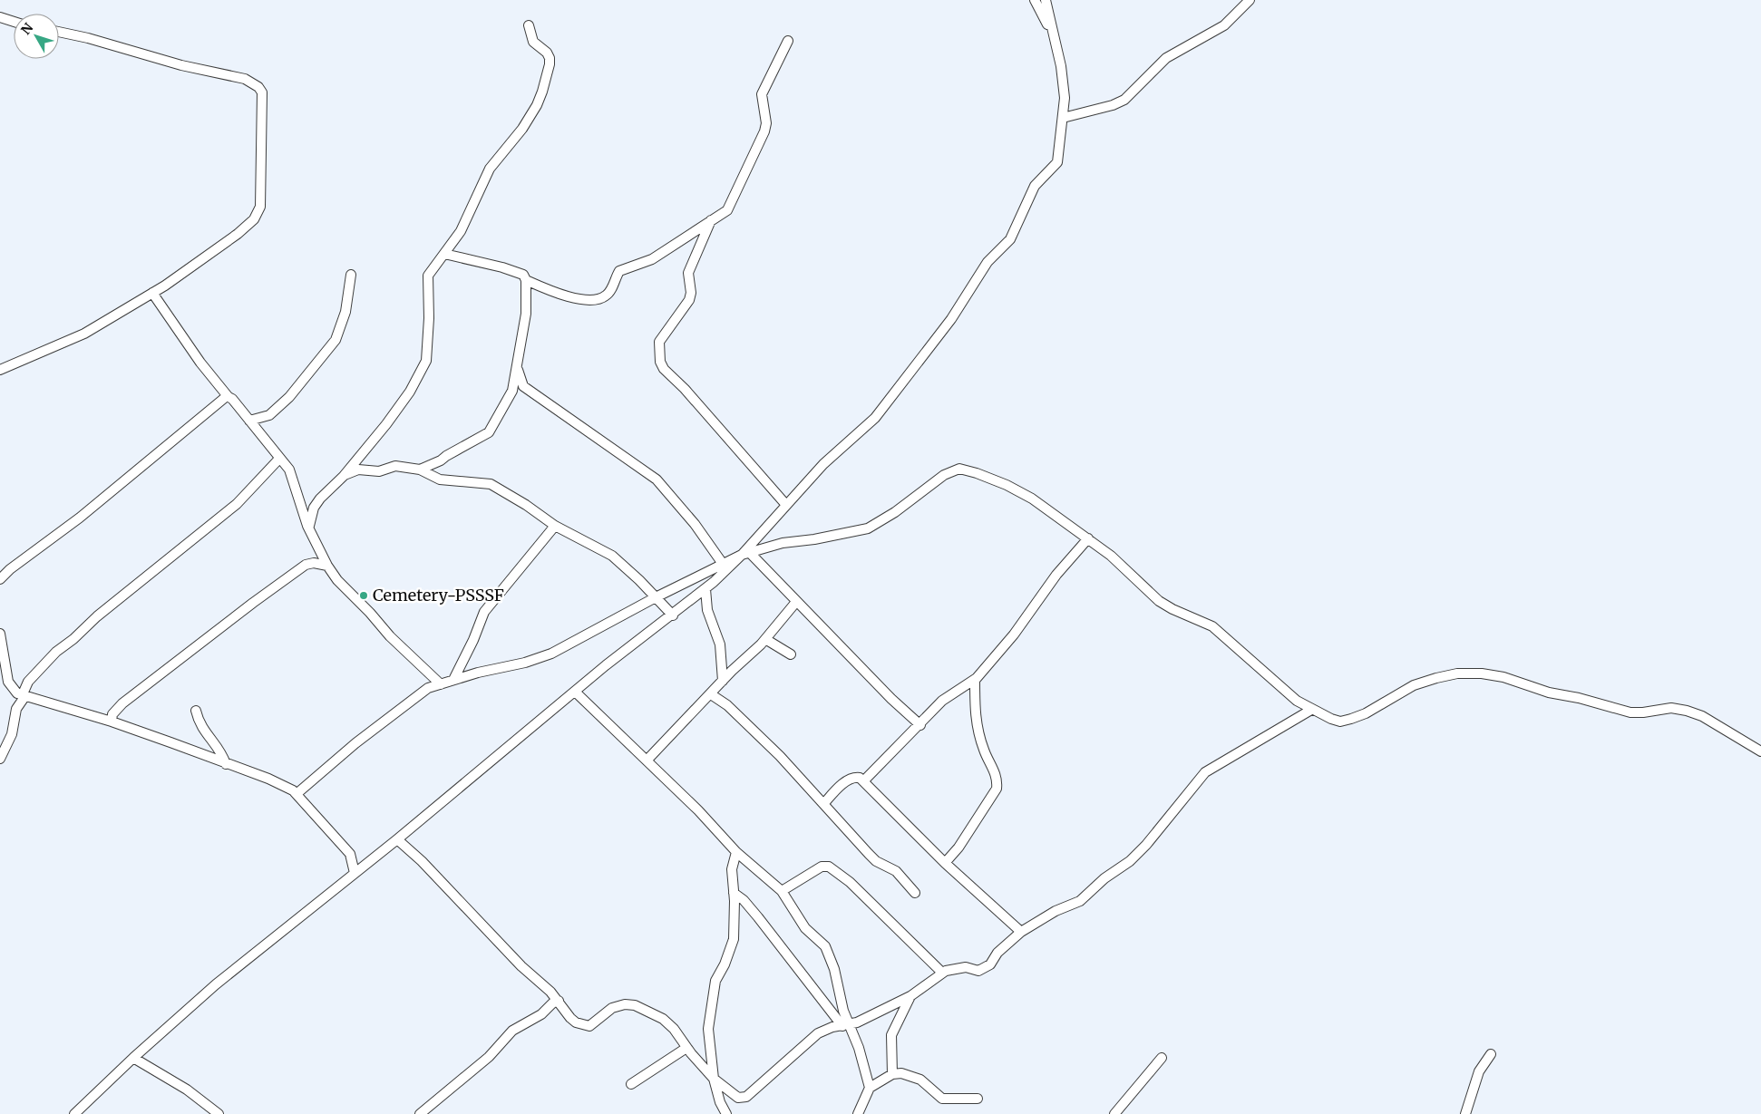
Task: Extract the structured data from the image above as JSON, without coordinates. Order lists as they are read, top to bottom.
{
  "places": ["Cemetery-PSSSF"],
  "north": "top left"
}
